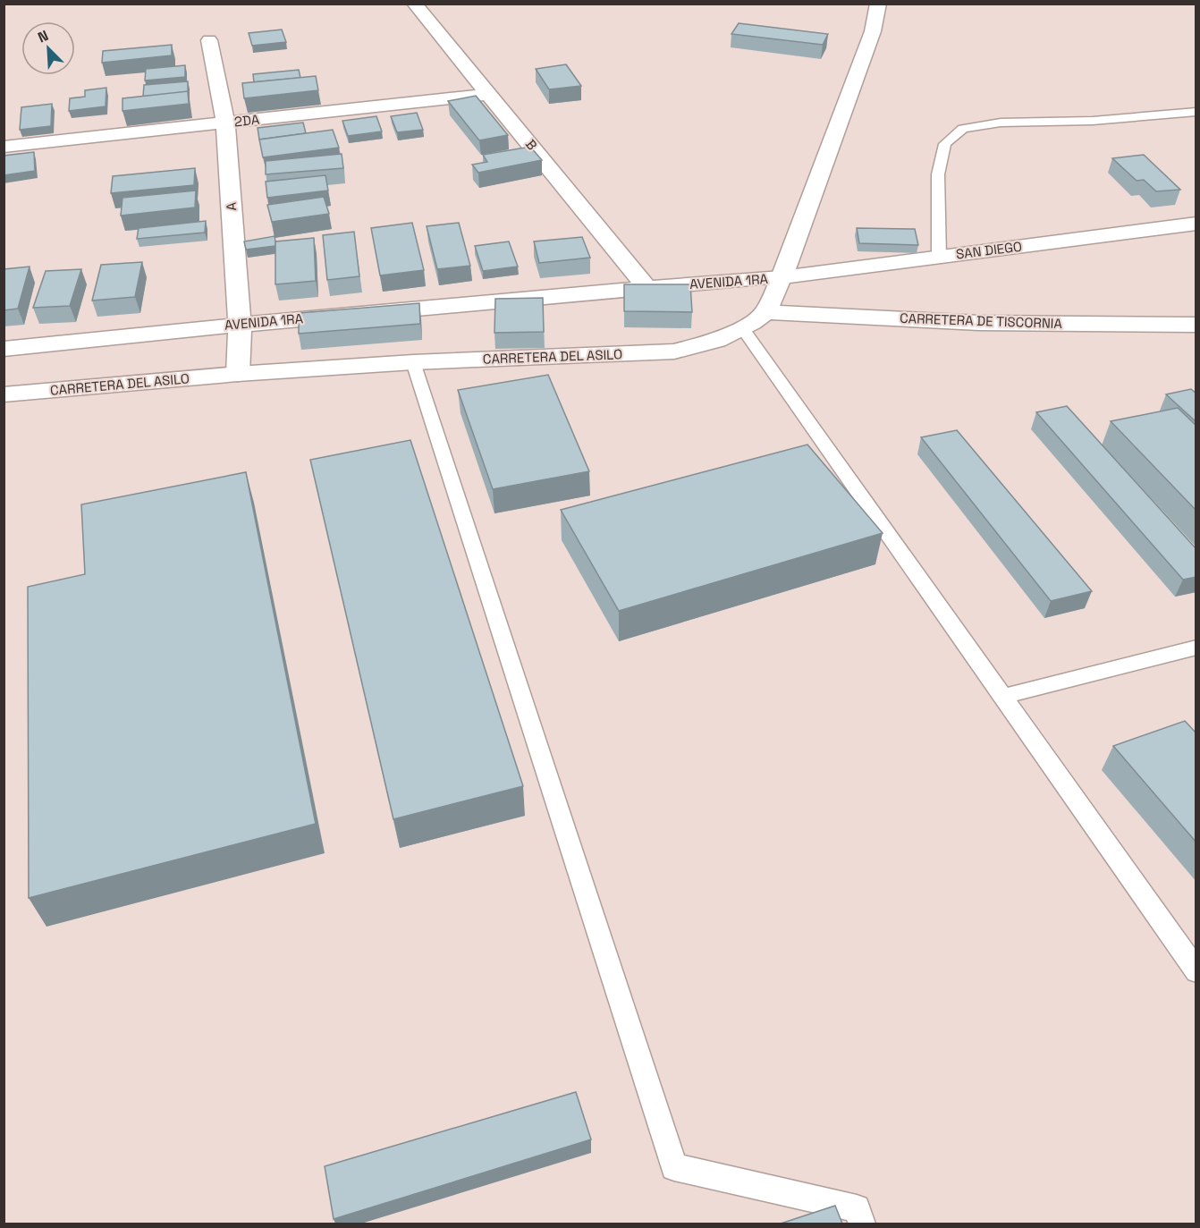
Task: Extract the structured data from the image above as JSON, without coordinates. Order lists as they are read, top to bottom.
{
  "streets": {
    "street": [
      "2DA",
      "B",
      "A",
      "SAN DIEGO",
      "AVENIDA 1RA",
      "CARRETERA DE TISCORNIA",
      "CARRETERA DEL ASILO"
    ]
  },
  "crossings": [
    ["2DA", "B"],
    ["2DA", "A"],
    ["B", "AVENIDA 1RA"],
    ["A", "AVENIDA 1RA"],
    ["A", "CARRETERA DEL ASILO"],
    ["SAN DIEGO", "AVENIDA 1RA"],
    ["SAN DIEGO", "CARRETERA DEL ASILO"],
    ["AVENIDA 1RA", "CARRETERA DEL ASILO"],
    ["CARRETERA DE TISCORNIA", "CARRETERA DEL ASILO"]
  ],
  "north": "top left"
}
